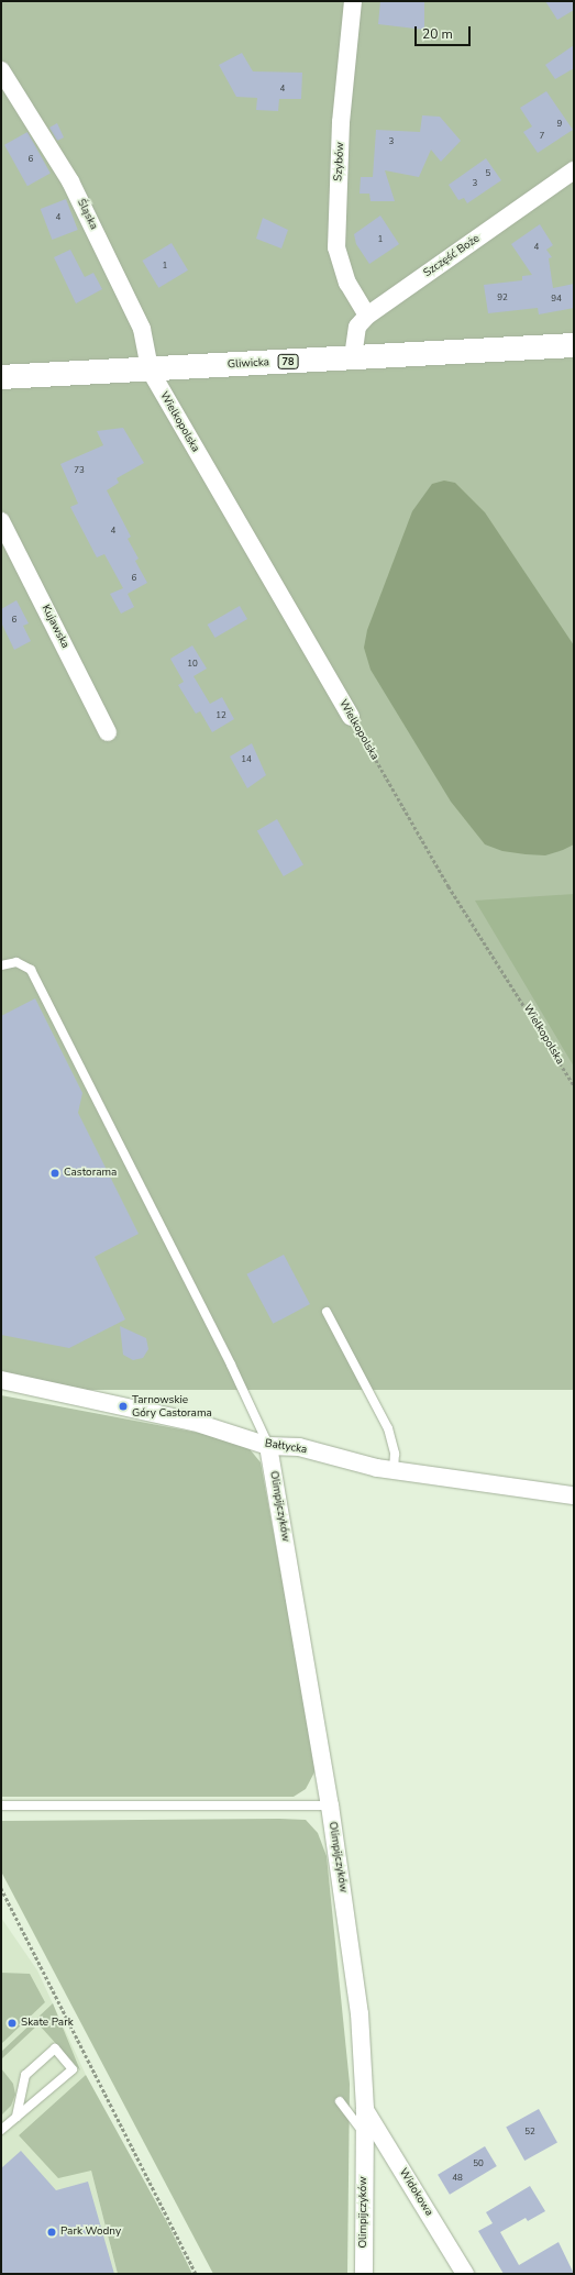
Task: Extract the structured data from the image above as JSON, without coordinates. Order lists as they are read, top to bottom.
{
  "streets": {
    "main road": ["78", "Gliwicka"],
    "street": [
      "Szybów",
      "Śląska",
      "Szczęść Boże",
      "Wielkopolska",
      "Kujawska",
      "Bałtycka",
      "Olimpijczyków",
      "Widokowa"
    ]
  },
  "crossings": [
    ["Szybów", "Szczęść Boże"],
    ["Śląska", "Gliwicka"],
    ["Śląska", "Wielkopolska"],
    ["Szczęść Boże", "Gliwicka"],
    ["Gliwicka", "Wielkopolska"],
    ["Bałtycka", "Olimpijczyków"],
    ["Olimpijczyków", "Widokowa"]
  ],
  "places": [
    "Castorama",
    "Tarnowskie Góry Castorama",
    "Skate Park",
    "Park Wodny"
  ],
  "house_numbers": [
    "4",
    "9",
    "7",
    "3",
    "6",
    "5",
    "3",
    "4",
    "1",
    "4",
    "1",
    "92",
    "94",
    "73",
    "4",
    "6",
    "6",
    "10",
    "12",
    "14",
    "52",
    "50",
    "48"
  ],
  "scale_bar": "20 m"
}
